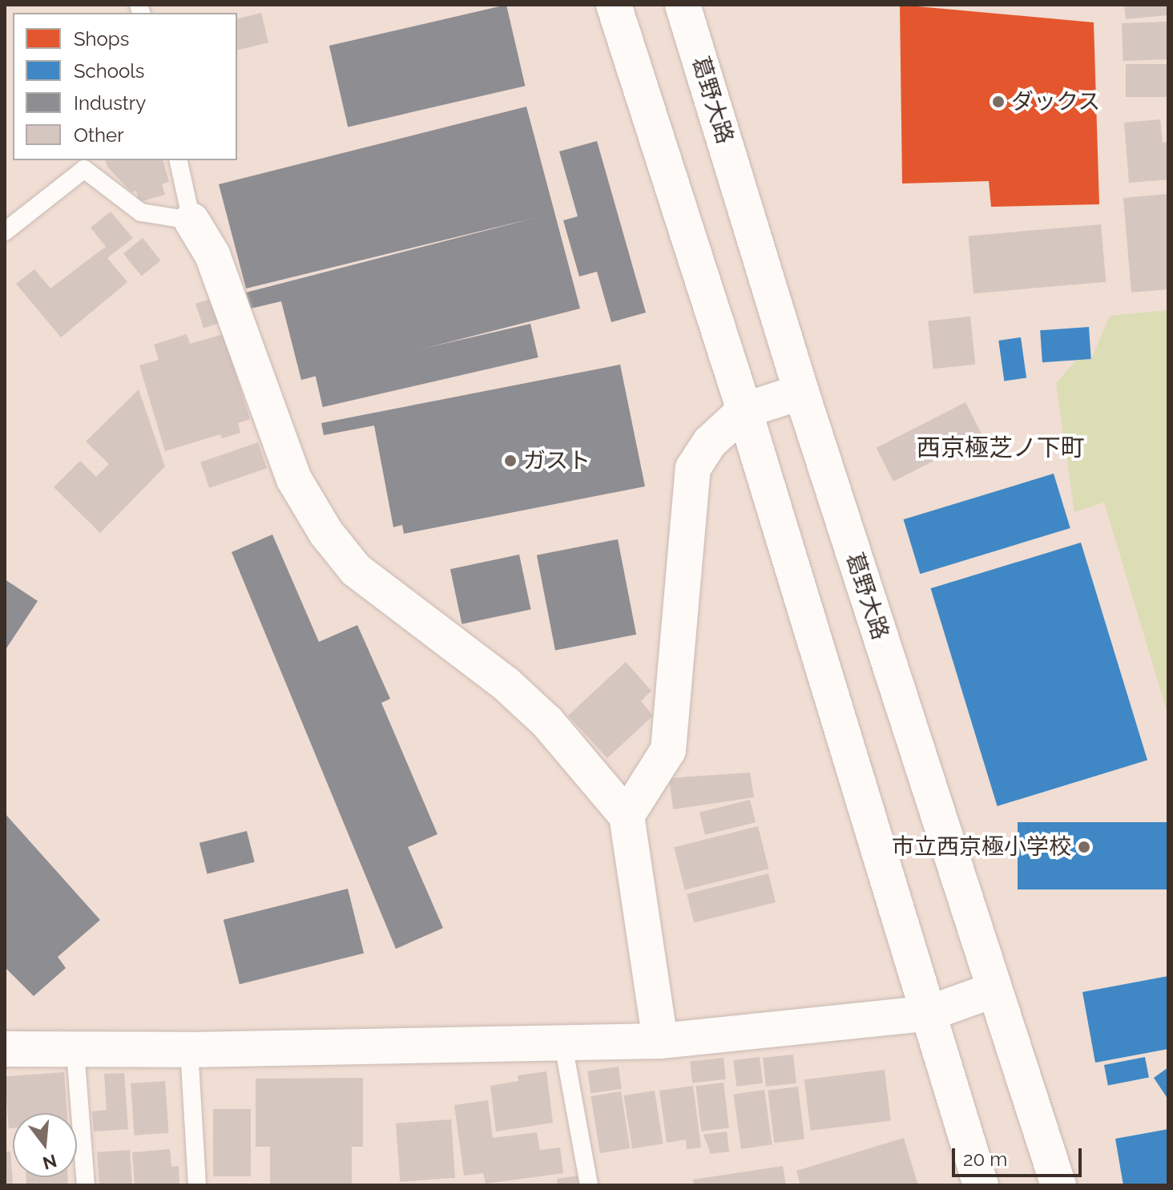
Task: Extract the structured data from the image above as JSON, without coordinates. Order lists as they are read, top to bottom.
{
  "streets": {
    "street": ["葛野大路"]
  },
  "districts": ["西京極芝ノ下町"],
  "places": ["ダックス", "ガスト", "市立西京極小学校"],
  "legend": [
    "Shops",
    "Schools",
    "Industry",
    "Other"
  ],
  "scale_bar": "20 m",
  "north": "bottom"
}
